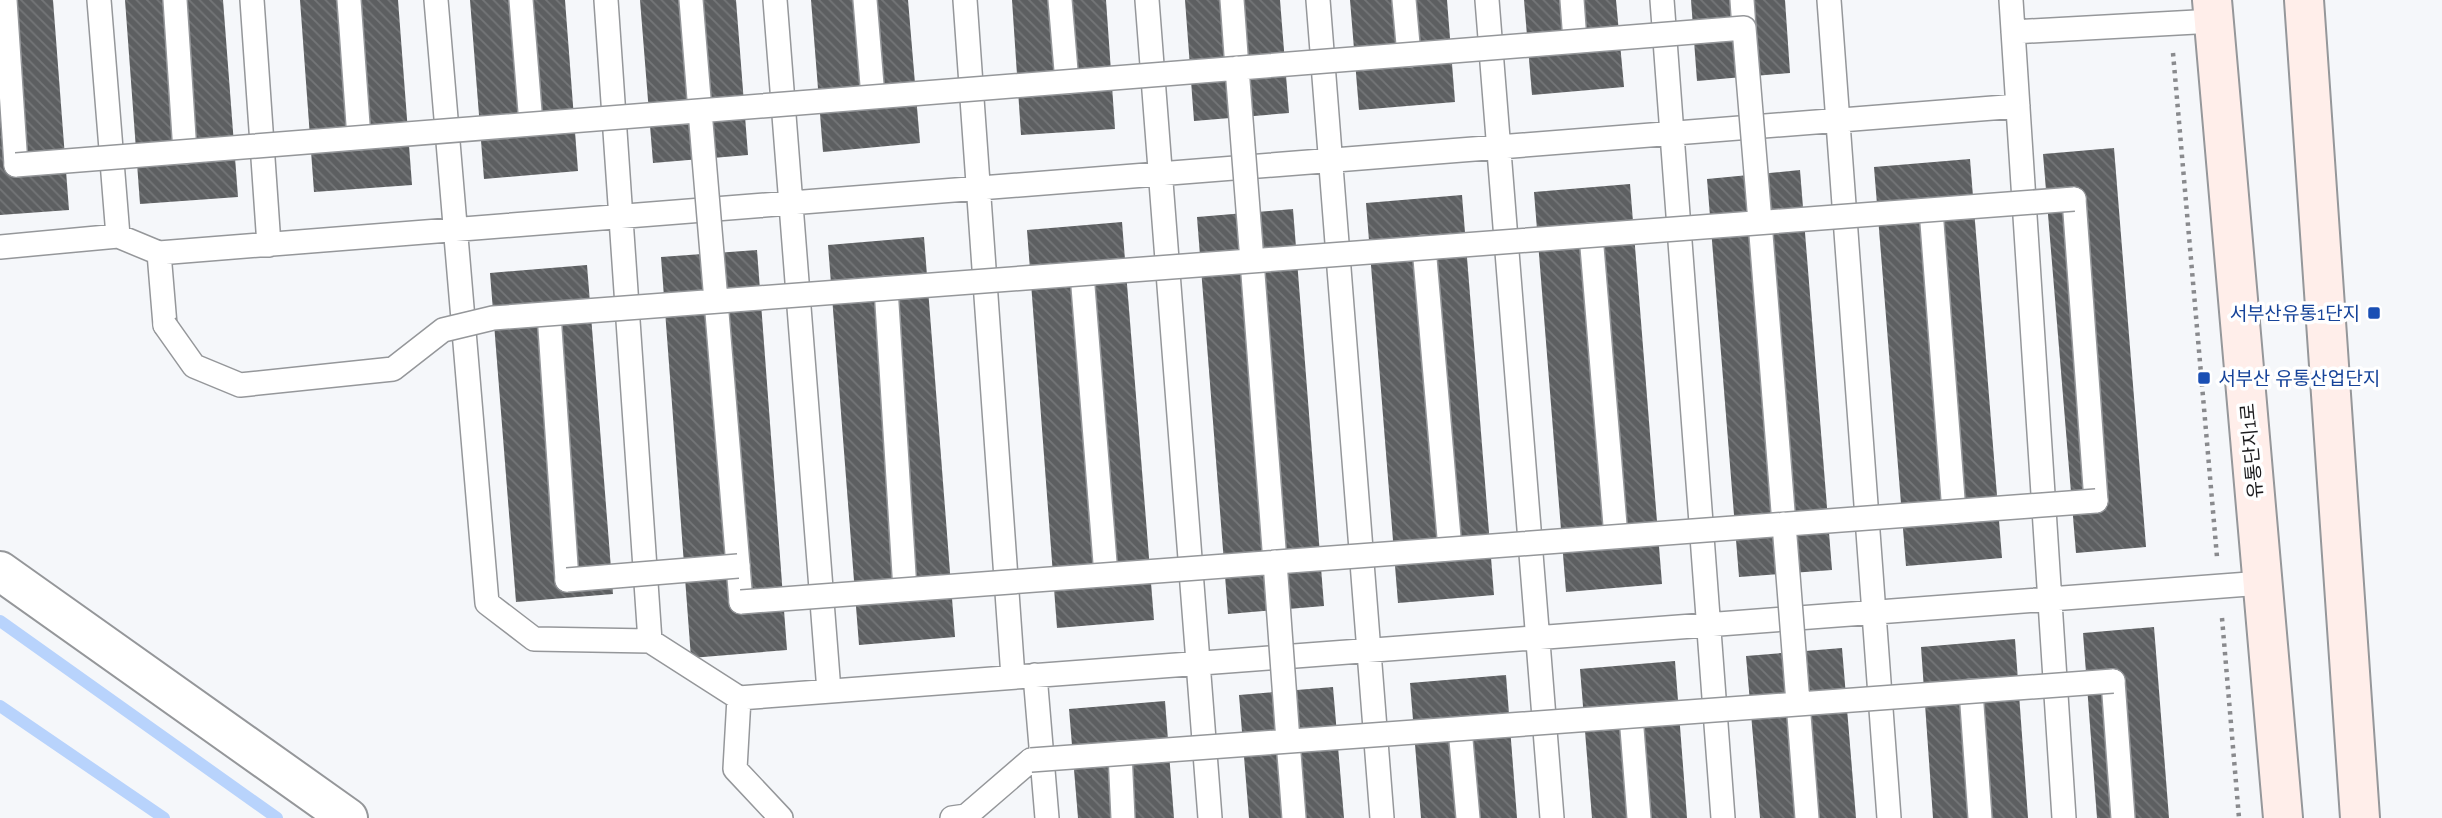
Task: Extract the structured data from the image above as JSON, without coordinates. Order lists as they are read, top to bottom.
{
  "streets": {
    "main road": ["유통단지1로"]
  },
  "places": {
    "transit": ["서부산유통1단지", "서부산 유통산업단지"]
  }
}
